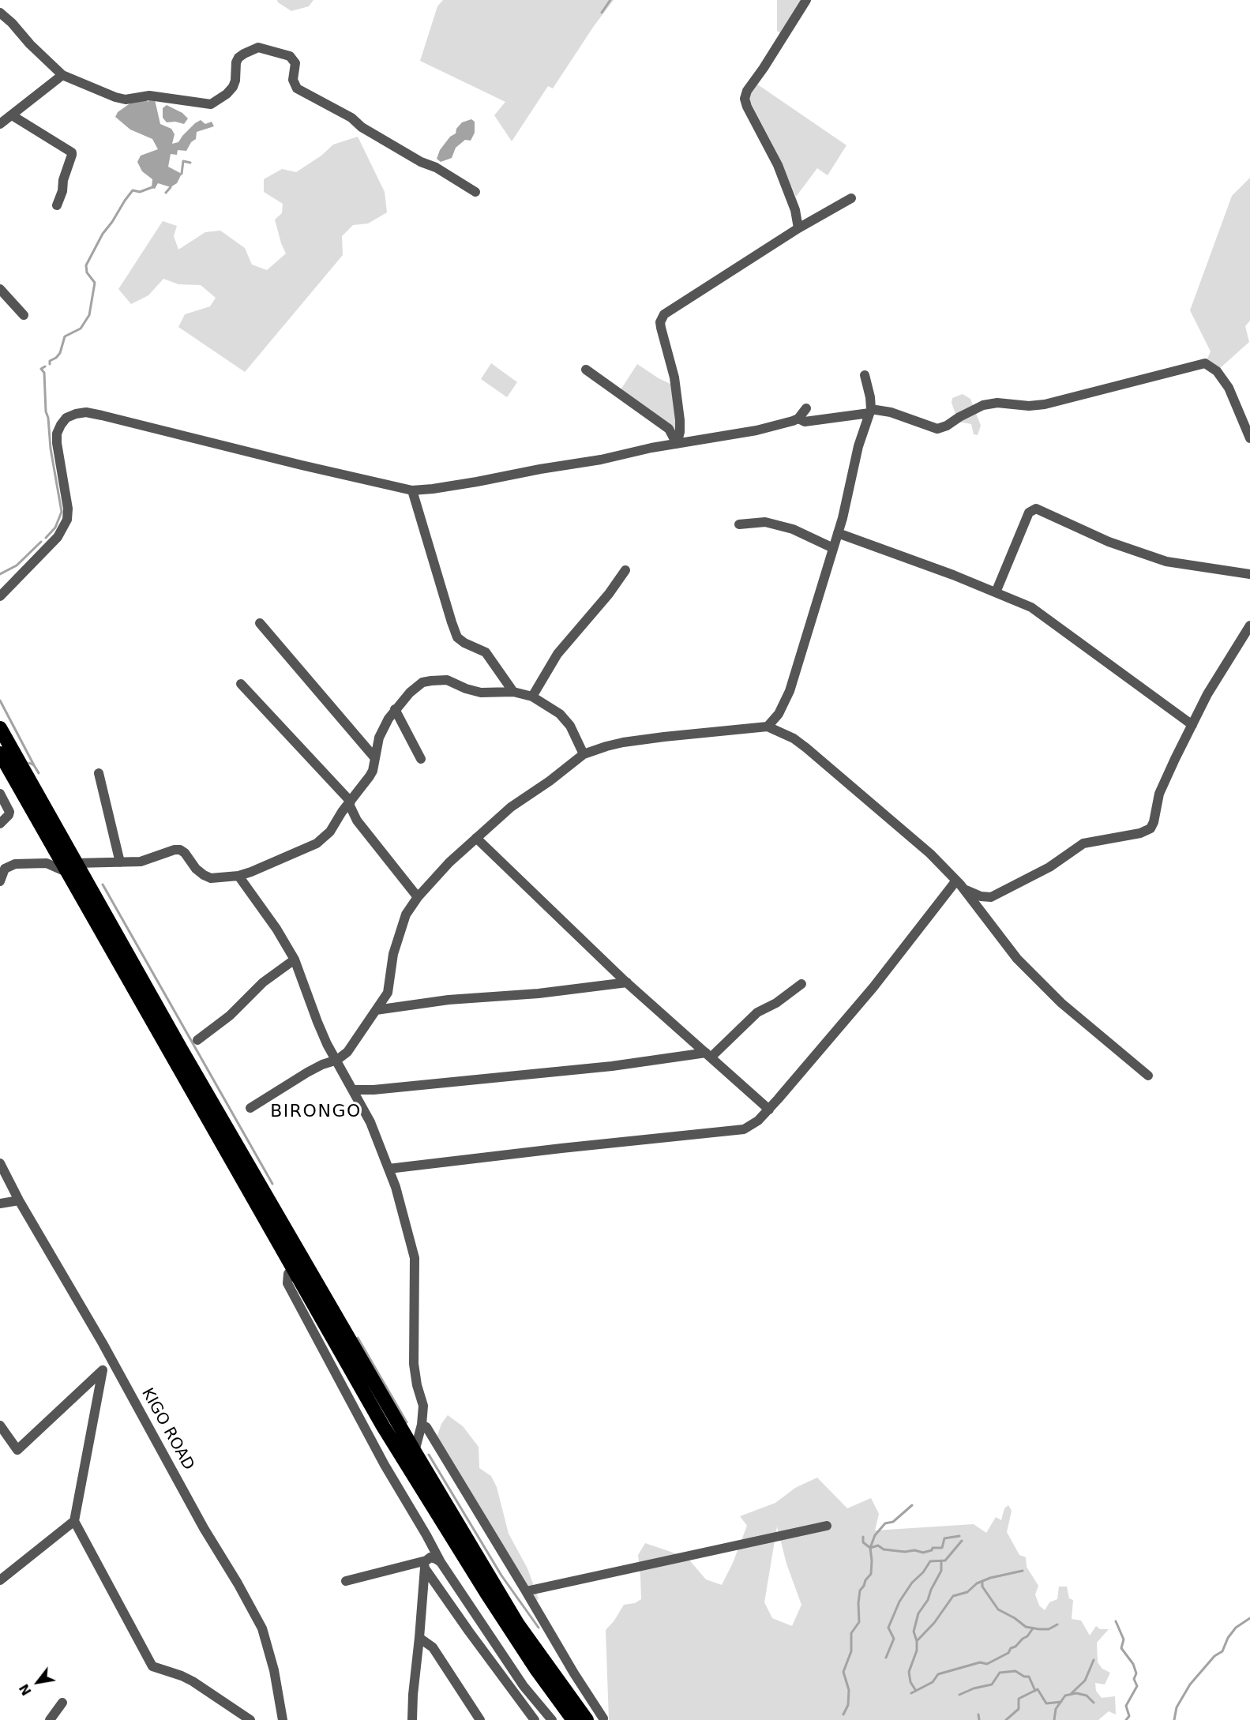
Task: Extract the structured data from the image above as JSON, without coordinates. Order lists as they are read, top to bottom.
{
  "streets": {
    "street": ["KIGO ROAD"]
  },
  "districts": ["BIRONGO"],
  "north": "bottom left"
}
